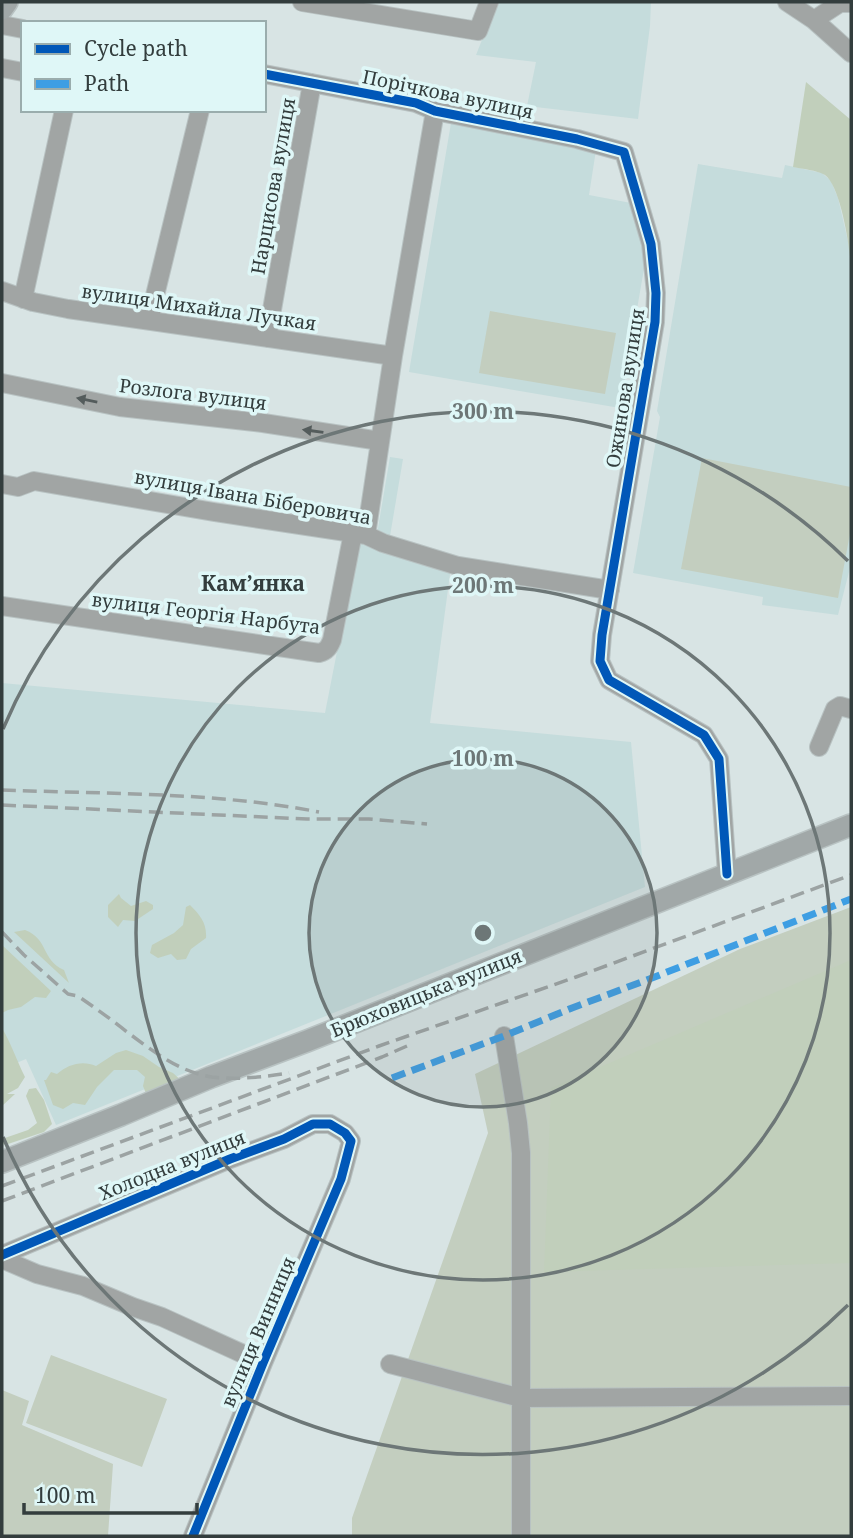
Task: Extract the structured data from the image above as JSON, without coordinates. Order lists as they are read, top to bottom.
{
  "streets": {
    "main road": ["Брюховицька вулиця"],
    "street": [
      "Порічкова вулиця",
      "Нарцисова вулиця",
      "вулиця Михайла Лучкая",
      "Ожинова вулиця",
      "Розлога вулиця",
      "вулиця Івана Біберовича",
      "вулиця Георгія Нарбута",
      "Холодна вулиця",
      "вулиця Винниця"
    ]
  },
  "crossings": [
    ["Порічкова вулиця", "Нарцисова вулиця"],
    ["Порічкова вулиця", "Ожинова вулиця"],
    ["Нарцисова вулиця", "вулиця Михайла Лучкая"],
    ["Ожинова вулиця", "вулиця Івана Біберовича"],
    ["вулиця Івана Біберовича", "вулиця Георгія Нарбута"],
    ["Холодна вулиця", "вулиця Винниця"]
  ],
  "one_way": ["Розлога вулиця"],
  "districts": ["Кам’янка"],
  "legend": ["Cycle path", "Path"],
  "scale_bar": "100 m",
  "rings": ["300 m", "200 m", "100 m"]
}
